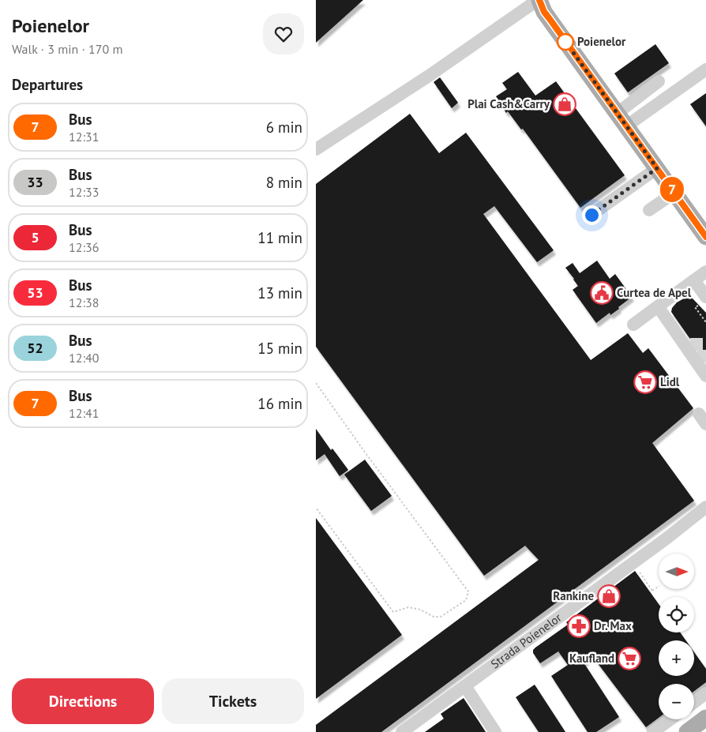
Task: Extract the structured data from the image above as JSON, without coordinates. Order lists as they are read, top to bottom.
{
  "streets": {
    "street": ["Strada Poienelor"]
  },
  "places": {
    "other": ["Poienelor"],
    "shop": ["Plai Cash&Carry", "Rankine"],
    "public building": ["Curtea de Apel"],
    "supermarket": ["Lidl", "Kaufland"],
    "pharmacy": ["Dr. Max"]
  },
  "lines": ["bus line 7"],
  "north": "right",
  "page": {
    "heading": [
      ["Poienelor", "Walk · 3 min · 170 m"],
      "Departures"
    ],
    "on_map": "7",
    "list": [
      {
        "mark": "7",
        "name": "Bus",
        "note": "12:31",
        "value": "6 min"
      },
      {
        "mark": "33",
        "name": "Bus",
        "note": "12:33",
        "value": "8 min"
      },
      {
        "mark": "5",
        "name": "Bus",
        "note": "12:36",
        "value": "11 min"
      },
      {
        "mark": "53",
        "name": "Bus",
        "note": "12:38",
        "value": "13 min"
      },
      {
        "mark": "52",
        "name": "Bus",
        "note": "12:40",
        "value": "15 min"
      },
      {
        "mark": "7",
        "name": "Bus",
        "note": "12:41",
        "value": "16 min"
      }
    ],
    "map_buttons": ["+", "−"],
    "buttons": ["Directions", "Tickets"]
  }
}
